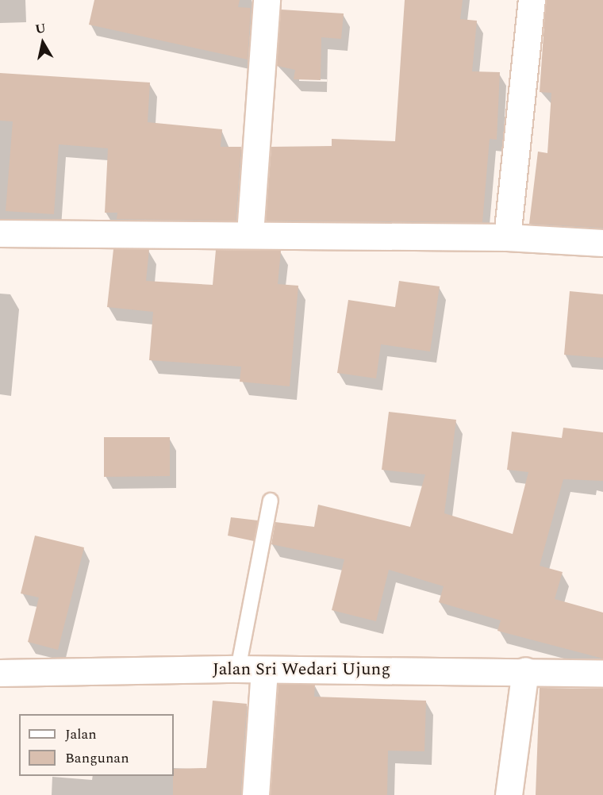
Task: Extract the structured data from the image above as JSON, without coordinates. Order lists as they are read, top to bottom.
{
  "streets": {
    "street": ["Jalan Sri Wedari Ujung"]
  },
  "legend": ["Jalan", "Bangunan"],
  "north": "top"
}
